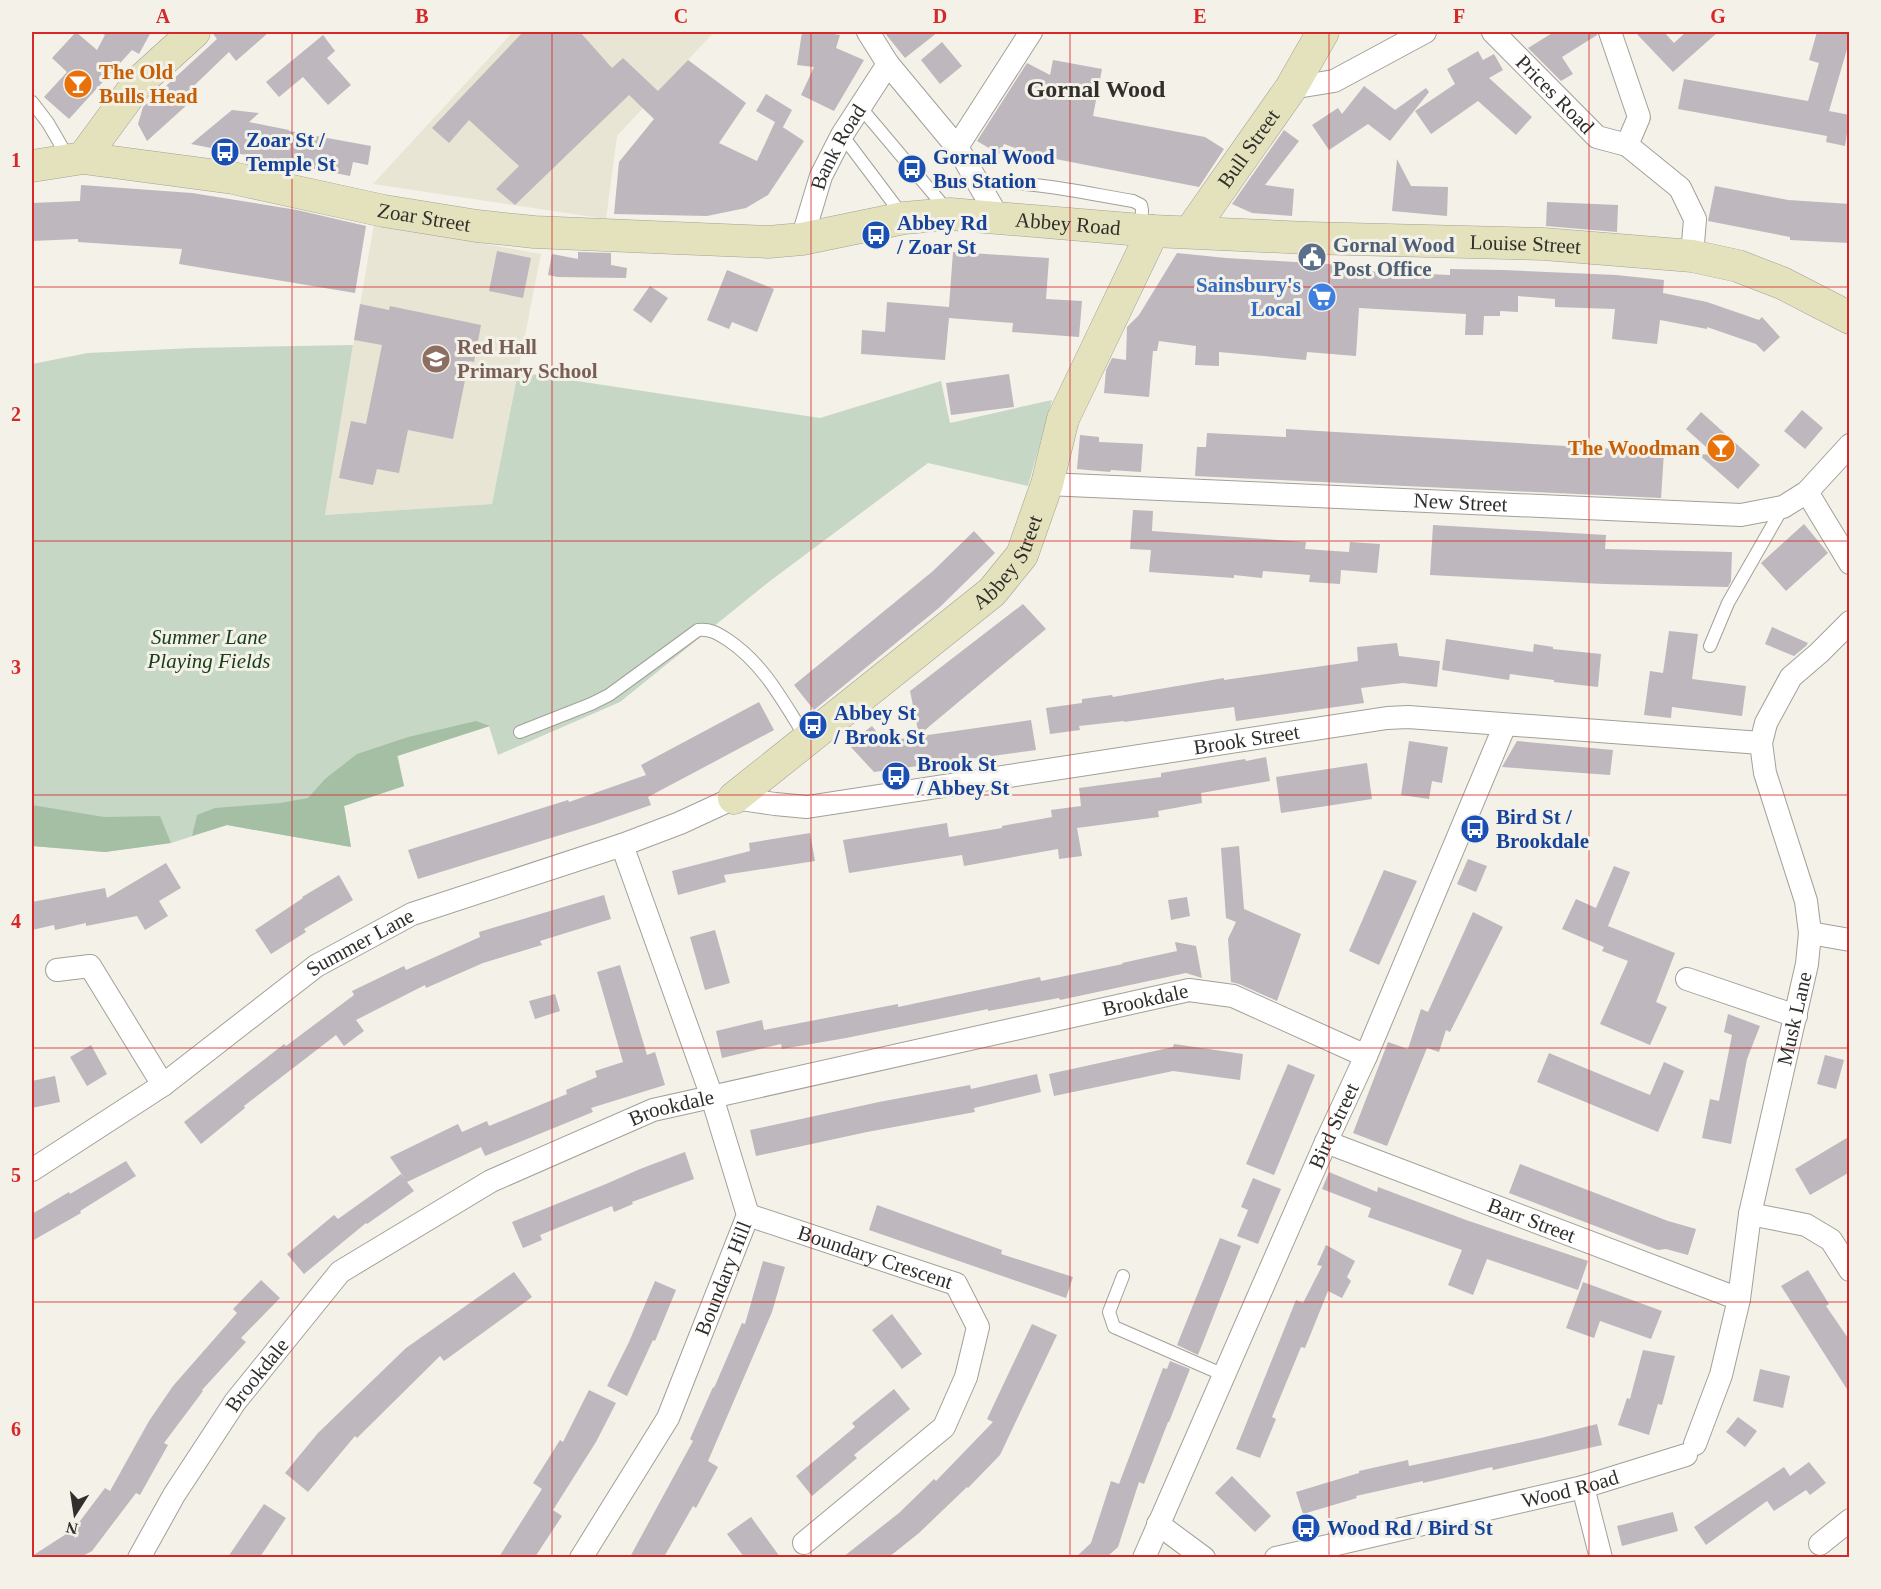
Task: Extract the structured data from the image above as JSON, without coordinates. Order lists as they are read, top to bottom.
{
  "streets": {
    "street": [
      "Prices Road",
      "Bank Road",
      "Bull Street",
      "Zoar Street",
      "Abbey Road",
      "Louise Street",
      "New Street",
      "Abbey Street",
      "Brook Street",
      "Summer Lane",
      "Brookdale",
      "Musk Lane",
      "Bird Street",
      "Barr Street",
      "Boundary Crescent",
      "Boundary Hill",
      "Wood Road"
    ]
  },
  "crossings": [
    ["Prices Road", "Louise Street"],
    ["Bank Road", "Abbey Road"],
    ["Bull Street", "Louise Street"],
    ["Zoar Street", "Abbey Road"],
    ["Abbey Road", "Abbey Street"],
    ["New Street", "Abbey Street"],
    ["Abbey Street", "Brook Street"],
    ["Abbey Street", "Summer Lane"],
    ["Brook Street", "Summer Lane"],
    ["Brook Street", "Musk Lane"],
    ["Brook Street", "Bird Street"],
    ["Summer Lane", "Boundary Hill"],
    ["Brookdale", "Bird Street"],
    ["Brookdale", "Boundary Hill"],
    ["Musk Lane", "Barr Street"],
    ["Musk Lane", "Wood Road"],
    ["Bird Street", "Barr Street"],
    ["Boundary Crescent", "Boundary Hill"]
  ],
  "districts": ["Gornal Wood"],
  "parks": ["Summer Lane Playing Fields"],
  "places": {
    "bar": ["The Old Bulls Head", "The Woodman"],
    "bus stop": [
      "Zoar St / Temple St",
      "Gornal Wood Bus Station",
      "Abbey Rd / Zoar St",
      "Abbey St / Brook St",
      "Brook St / Abbey St",
      "Bird St / Brookdale",
      "Wood Rd / Bird St"
    ],
    "public building": ["Gornal Wood Post Office"],
    "supermarket": ["Sainsbury's Local"],
    "school or university": ["Red Hall Primary School"]
  },
  "north": "bottom",
  "grid": {
    "columns": [
      "A",
      "B",
      "C",
      "D",
      "E",
      "F",
      "G"
    ],
    "rows": [
      "1",
      "2",
      "3",
      "4",
      "5",
      "6"
    ]
  }
}
